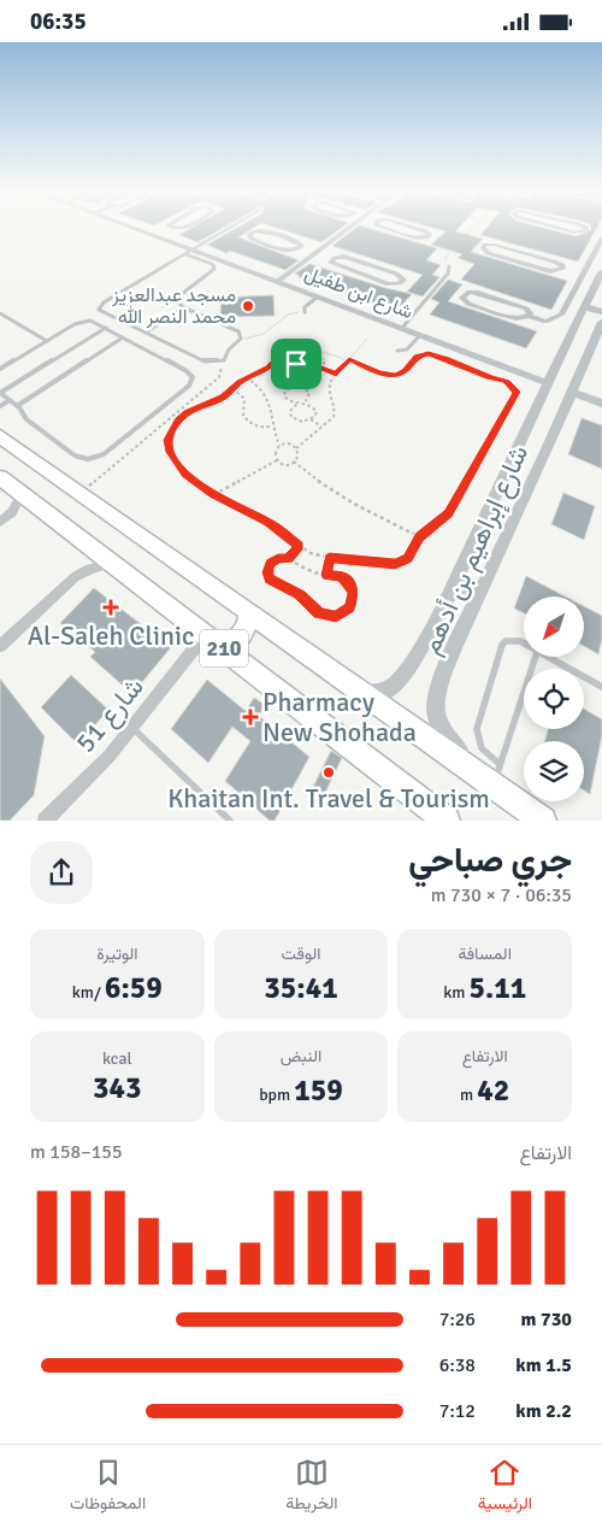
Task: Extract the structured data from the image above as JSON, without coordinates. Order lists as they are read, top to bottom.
{
  "streets": {
    "main road": ["210"],
    "street": ["شارع ابن طفيل", "شارع إبراهيم بن أدهم", "51 شارع"]
  },
  "crossings": [
    ["شارع ابن طفيل", "شارع إبراهيم بن أدهم"],
    ["شارع إبراهيم بن أدهم", "210"],
    ["210", "51 شارع"]
  ],
  "places": {
    "other": ["مسجد عبدالعزيز محمد النصر الله", "Khaitan Int. Travel & Tourism"],
    "health": ["Al-Saleh Clinic", "Pharmacy New Shohada"]
  },
  "north": "bottom left",
  "page": {
    "status": "06:35",
    "heading": ["جري صباحي", "06:35 · 7 × 730 m"],
    "stats": [
      ["المسافة", "5.11 km"],
      ["الوقت", "35:41"],
      ["الوتيرة", "6:59 /km"],
      ["الارتفاع", "42 m"],
      ["النبض", "159 bpm"],
      ["kcal", "343"]
    ],
    "chart": ["الارتفاع", "155–158 m"],
    "list": [
      {
        "name": "730 m",
        "note": "7:26"
      },
      {
        "name": "1.5 km",
        "note": "6:38"
      },
      {
        "name": "2.2 km",
        "note": "7:12"
      }
    ],
    "tabs": ["الرئيسية", "الخريطة", "المحفوظات"]
  }
}
